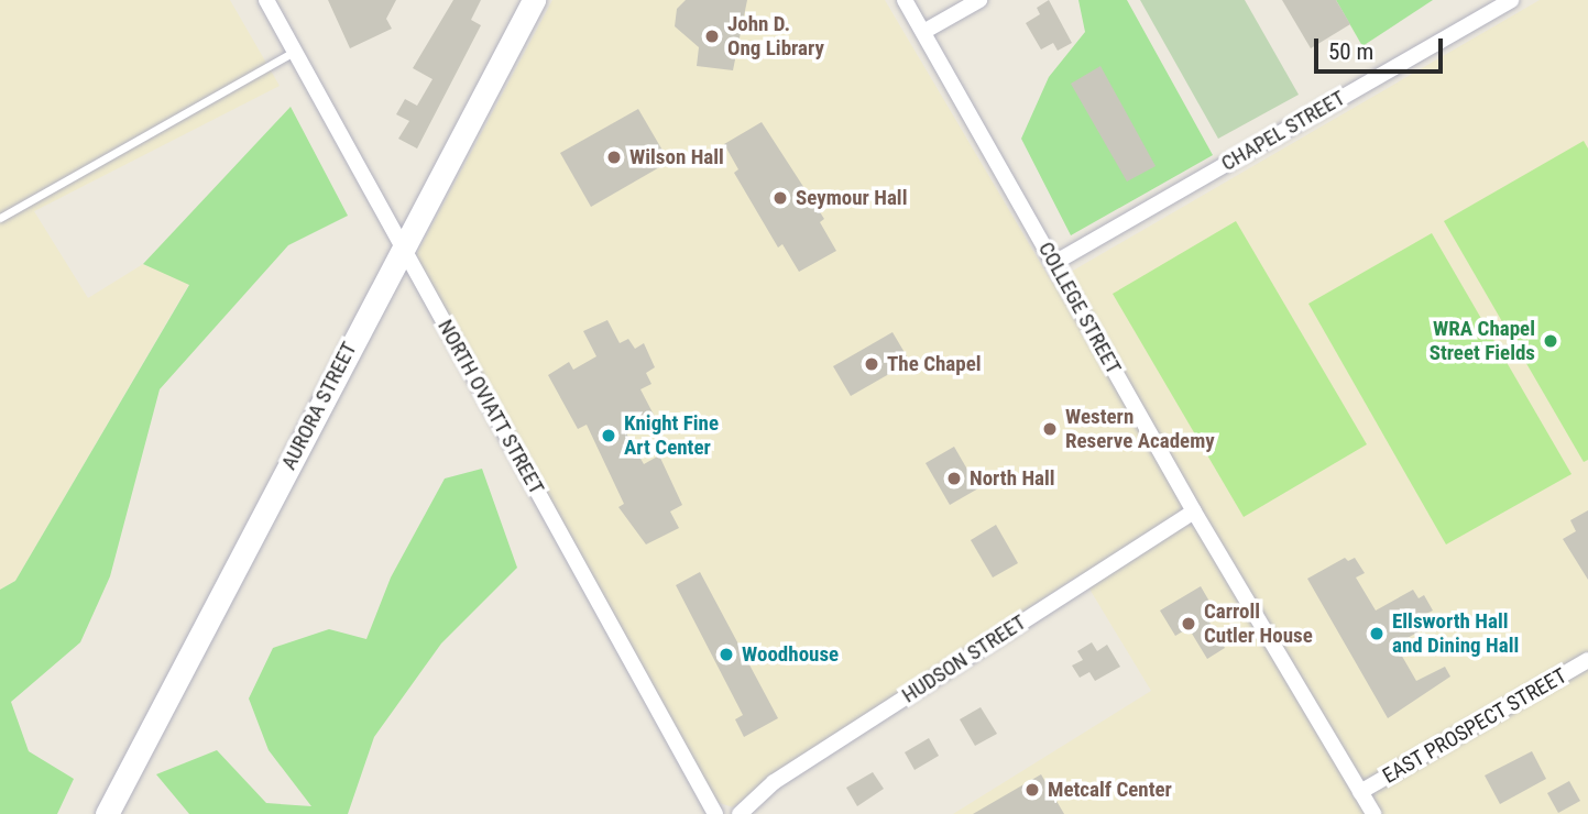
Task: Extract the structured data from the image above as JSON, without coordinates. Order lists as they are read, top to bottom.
{
  "streets": {
    "street": [
      "CHAPEL STREET",
      "COLLEGE STREET",
      "AURORA STREET",
      "NORTH OVIATT STREET",
      "HUDSON STREET",
      "EAST PROSPECT STREET"
    ]
  },
  "crossings": [
    ["CHAPEL STREET", "COLLEGE STREET"],
    ["COLLEGE STREET", "HUDSON STREET"],
    ["COLLEGE STREET", "EAST PROSPECT STREET"],
    ["AURORA STREET", "NORTH OVIATT STREET"]
  ],
  "places": [
    "John D. Ong Library",
    "Wilson Hall",
    "Seymour Hall",
    "WRA Chapel Street Fields",
    "The Chapel",
    "Western Reserve Academy",
    "Knight Fine Art Center",
    "North Hall",
    "Carroll Cutler House",
    "Ellsworth Hall and Dining Hall",
    "Woodhouse",
    "Metcalf Center"
  ],
  "scale_bar": "50 m"
}
